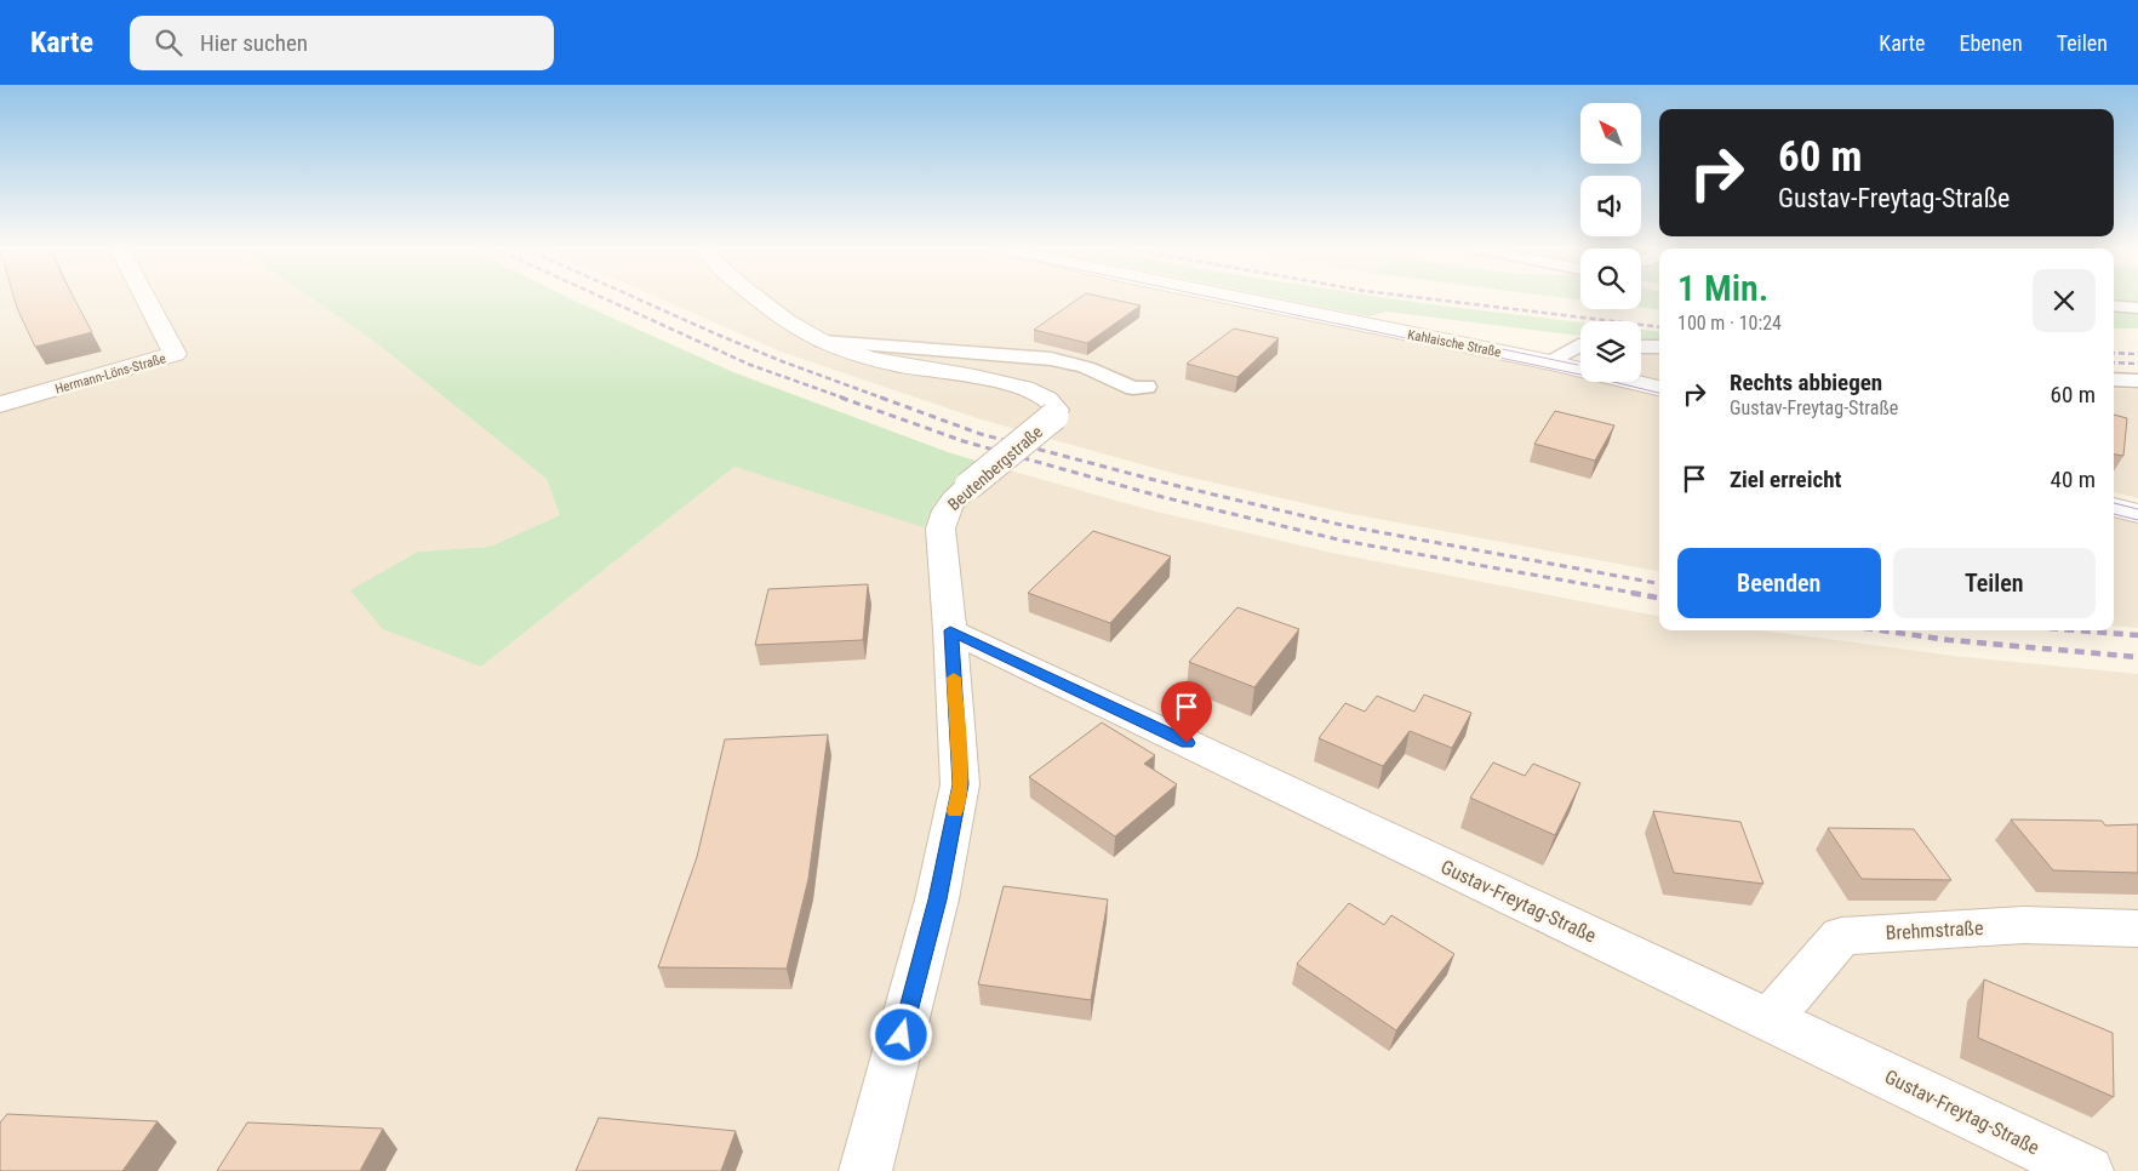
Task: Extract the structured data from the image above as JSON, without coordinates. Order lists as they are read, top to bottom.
{
  "streets": {
    "street": [
      "Kahlaische Straße",
      "Hermann-Löns-Straße",
      "Beutenbergstraße",
      "Gustav-Freytag-Straße",
      "Brehmstraße"
    ]
  },
  "crossings": [
    ["Beutenbergstraße", "Gustav-Freytag-Straße"],
    ["Gustav-Freytag-Straße", "Brehmstraße"]
  ],
  "north": "top left",
  "page": {
    "header": "Karte",
    "search": "Hier suchen",
    "nav": ["Karte", "Ebenen", "Teilen"],
    "turn": ["60 m", "Gustav-Freytag-Straße"],
    "heading": ["1 Min.", "100 m · 10:24"],
    "list": [
      {
        "name": "Rechts abbiegen",
        "note": "Gustav-Freytag-Straße",
        "value": "60 m"
      },
      {
        "name": "Ziel erreicht",
        "value": "40 m"
      }
    ],
    "buttons": ["Beenden", "Teilen"]
  }
}
